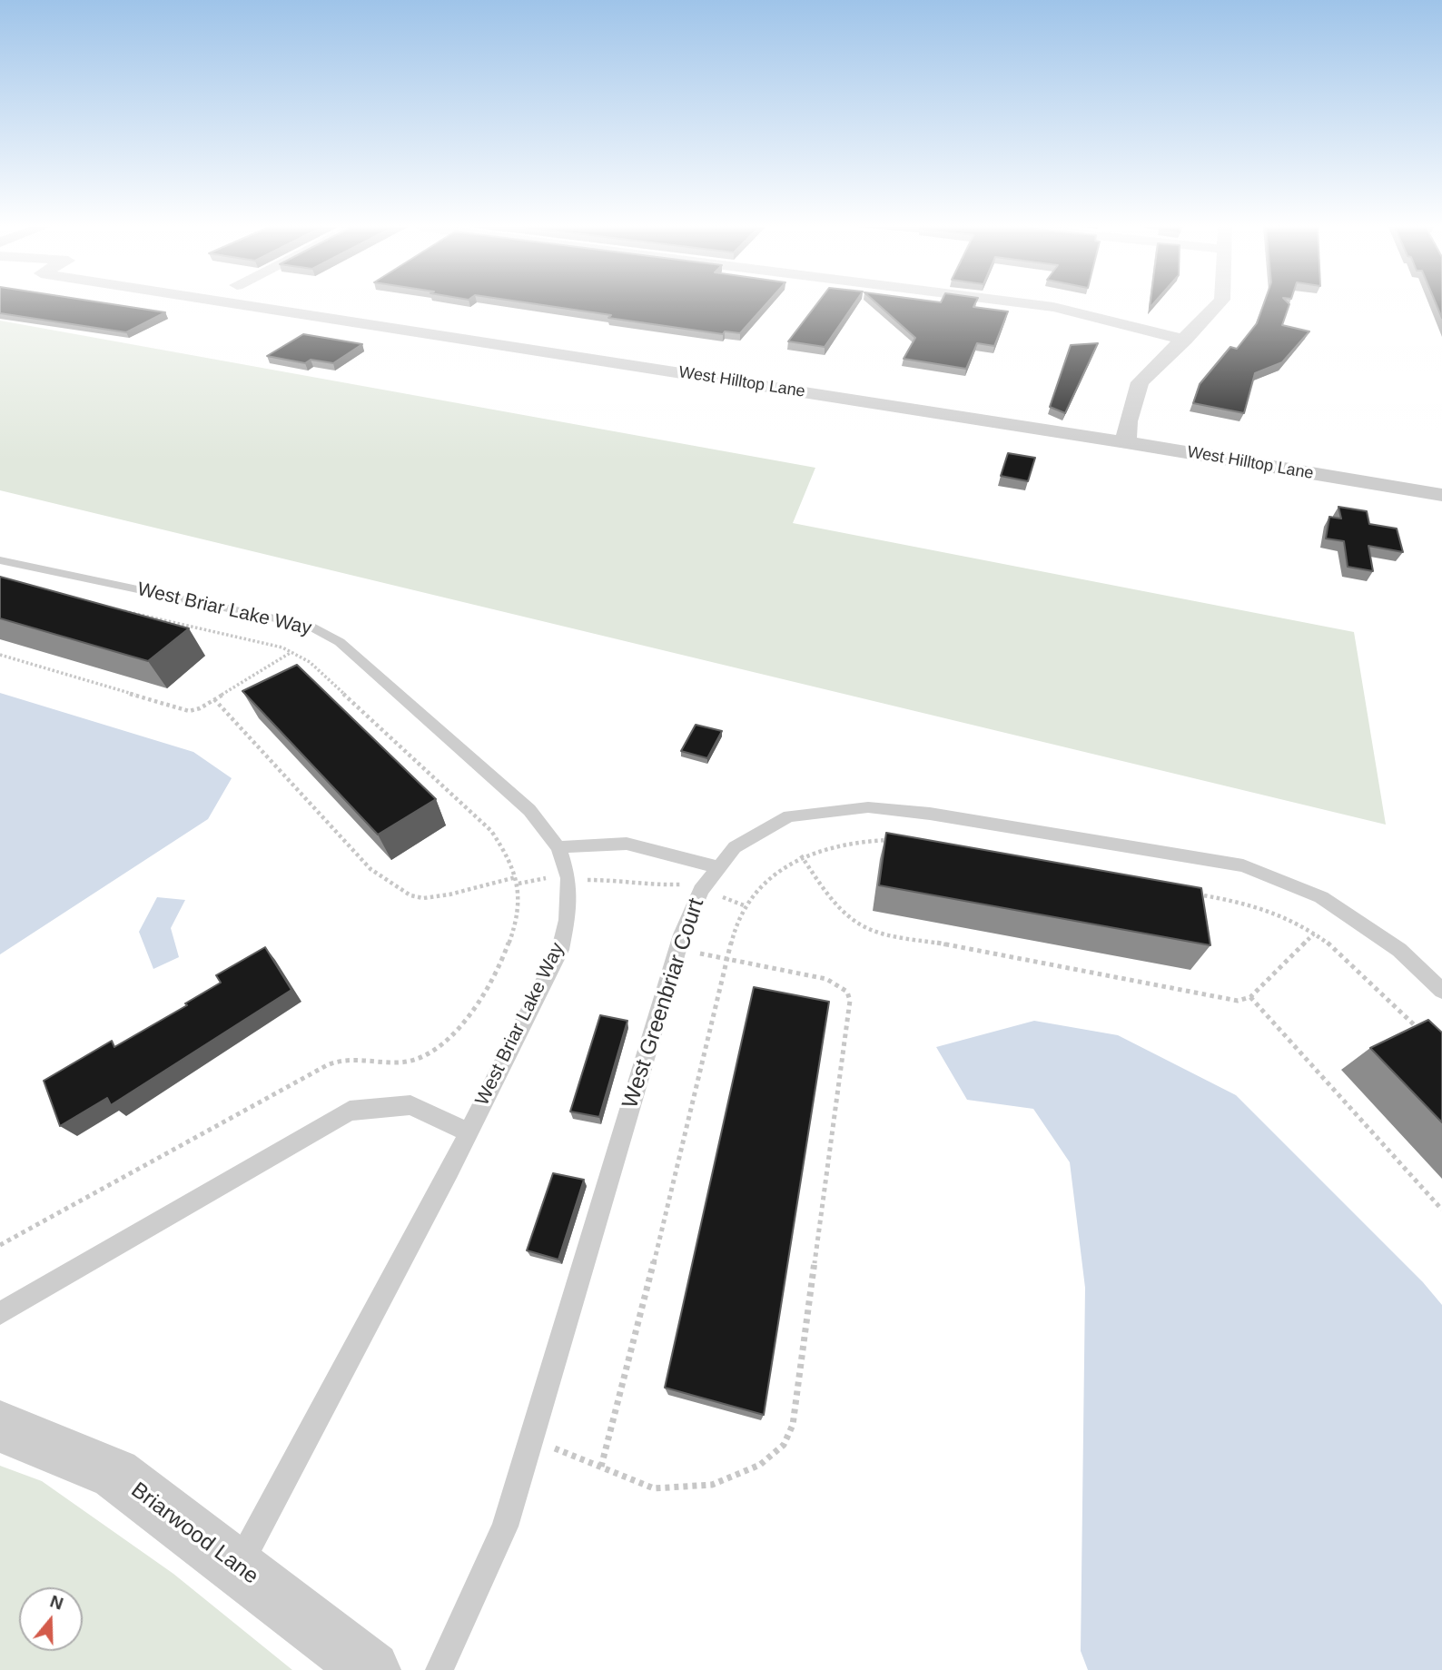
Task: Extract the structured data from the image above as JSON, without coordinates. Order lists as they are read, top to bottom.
{
  "streets": {
    "street": ["West Hilltop Lane", "Briarwood Lane"],
    "lane": ["West Briar Lake Way", "West Greenbriar Court"]
  },
  "crossings": [
    ["West Briar Lake Way", "Briarwood Lane"]
  ],
  "north": "top"
}
